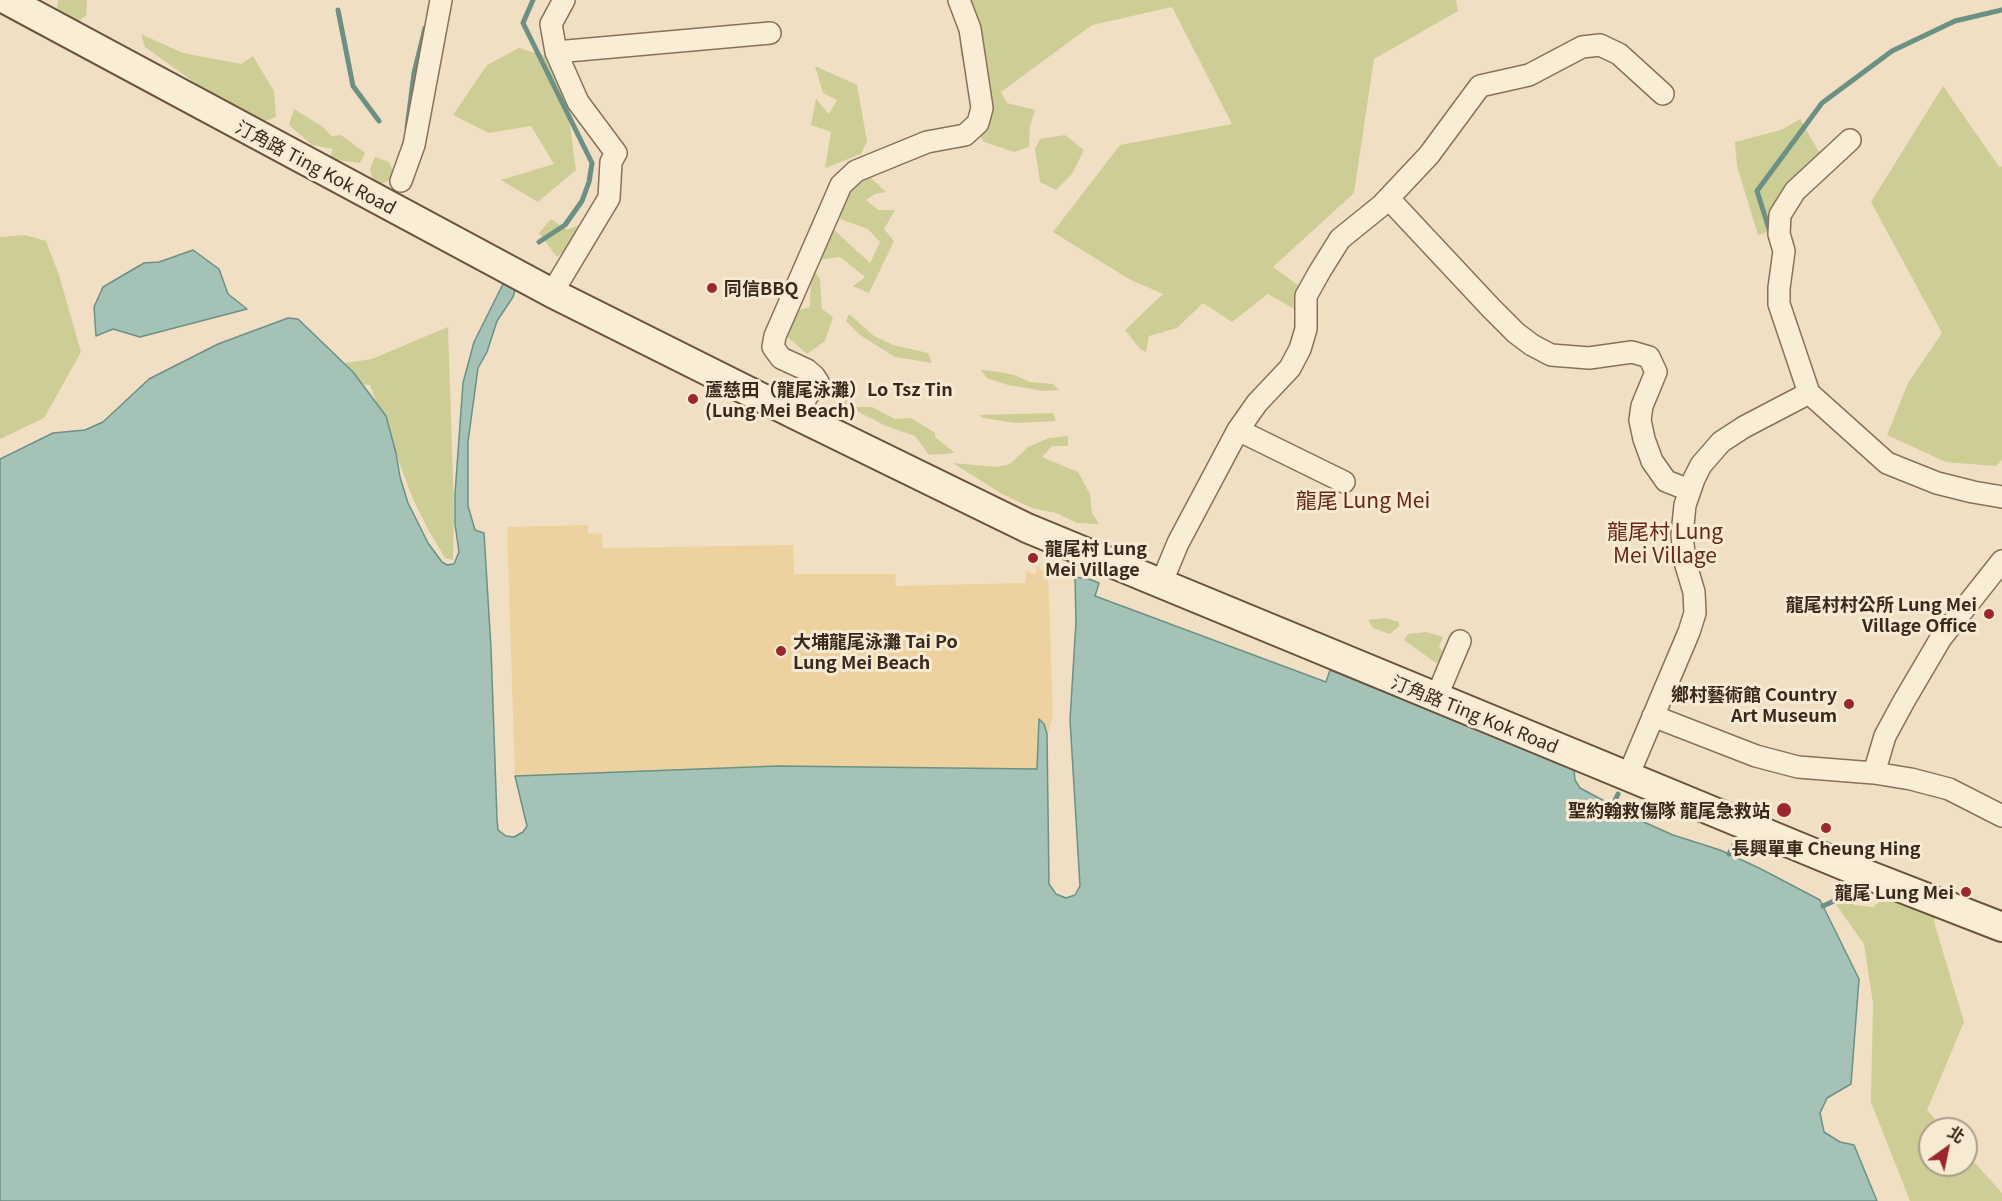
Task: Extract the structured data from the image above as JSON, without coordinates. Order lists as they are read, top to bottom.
{
  "streets": {
    "main road": ["汀角路 Ting Kok Road"]
  },
  "districts": ["龍尾 Lung Mei", "龍尾村 Lung Mei Village"],
  "places": [
    "同信BBQ",
    "蘆慈田（龍尾泳灘）Lo Tsz Tin (Lung Mei Beach)",
    "龍尾村 Lung Mei Village",
    "龍尾村村公所 Lung Mei Village Office",
    "大埔龍尾泳灘 Tai Po Lung Mei Beach",
    "鄉村藝術館 Country Art Museum",
    "聖約翰救傷隊 龍尾急救站",
    "長興單車 Cheung Hing",
    "龍尾 Lung Mei"
  ],
  "north": "top right"
}
